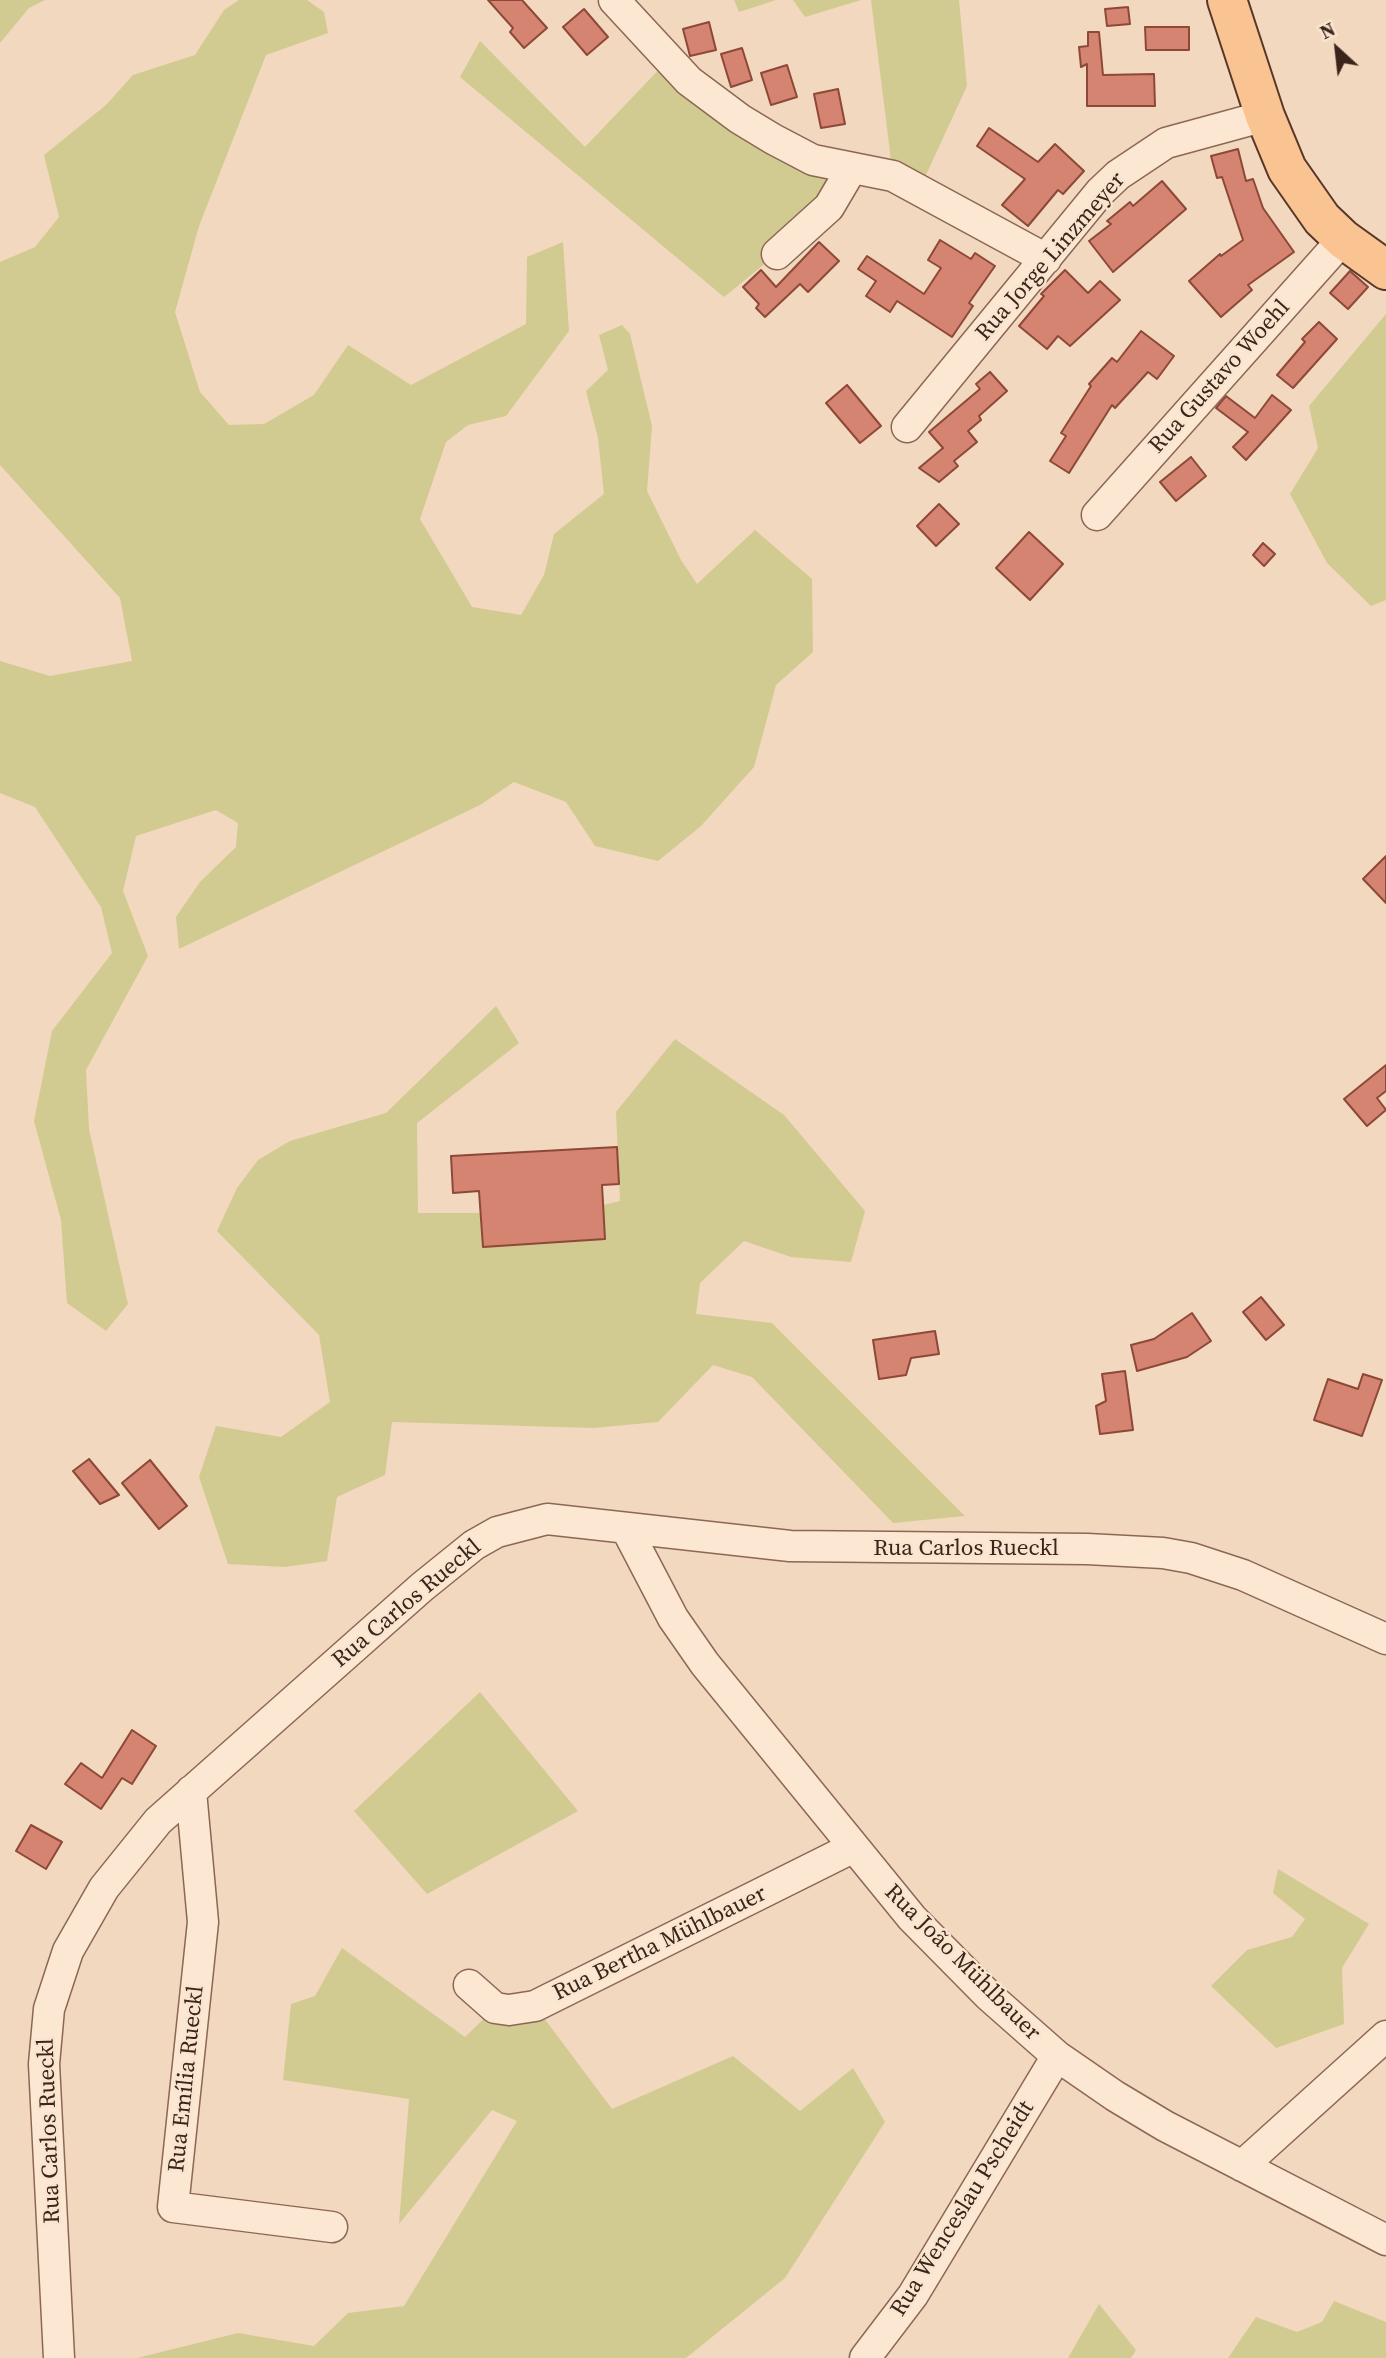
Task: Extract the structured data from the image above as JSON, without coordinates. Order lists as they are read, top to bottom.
{
  "streets": {
    "street": [
      "Rua Jorge Linzmeyer",
      "Rua Gustavo Woehl",
      "Rua Carlos Rueckl",
      "Rua Bertha Mühlbauer",
      "Rua João Mühlbauer",
      "Rua Emília Rueckl",
      "Rua Wenceslau Pscheidt"
    ]
  },
  "crossings": [
    ["Rua Carlos Rueckl", "Rua João Mühlbauer"],
    ["Rua Carlos Rueckl", "Rua Emília Rueckl"],
    ["Rua Bertha Mühlbauer", "Rua João Mühlbauer"],
    ["Rua João Mühlbauer", "Rua Wenceslau Pscheidt"]
  ],
  "north": "top left"
}
